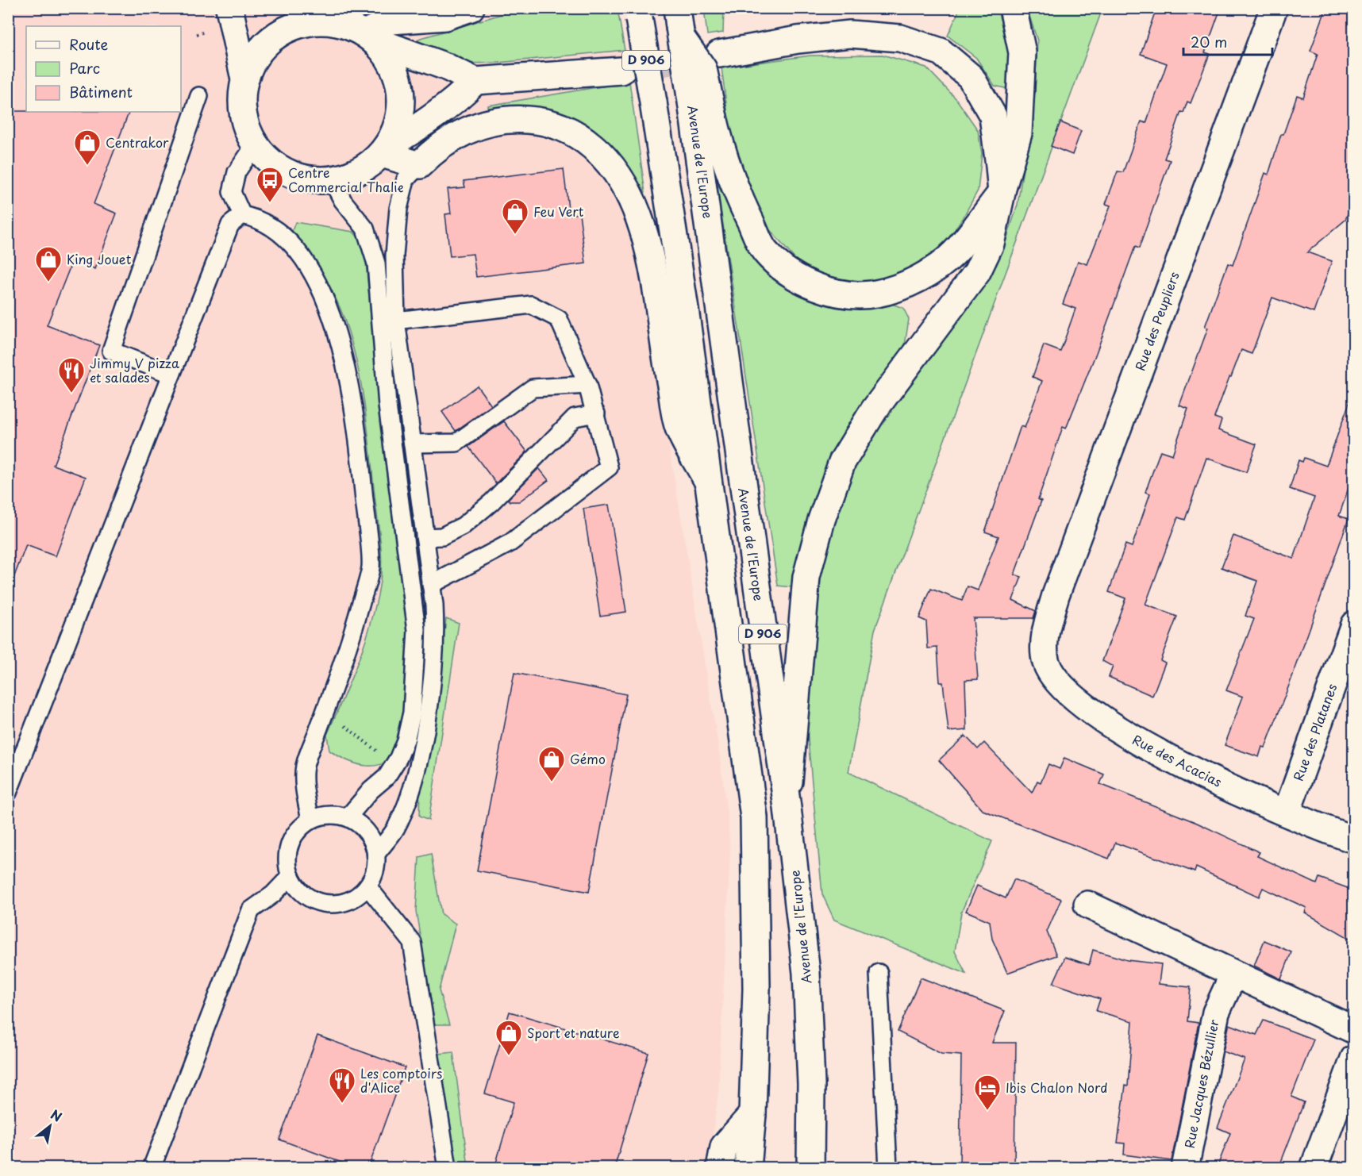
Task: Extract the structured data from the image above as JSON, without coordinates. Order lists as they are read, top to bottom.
{
  "streets": {
    "street": [
      "D 906",
      "Avenue de l'Europe",
      "Rue des Peupliers",
      "Rue des Platanes",
      "Rue des Acacias",
      "Rue Jacques Bézullier"
    ]
  },
  "crossings": [
    ["Rue des Peupliers", "Rue des Acacias"],
    ["Rue des Platanes", "Rue des Acacias"]
  ],
  "places": {
    "shop": [
      "Centrakor",
      "Feu Vert",
      "King Jouet",
      "Gémo",
      "Sport et nature"
    ],
    "bus stop": ["Centre Commercial Thalie"],
    "restaurant": ["Jimmy V pizza et salades", "Les comptoirs d'Alice"],
    "hotel": ["Ibis Chalon Nord"]
  },
  "legend": ["Route", "Parc", "Bâtiment"],
  "scale_bar": "20 m",
  "north": "top right"
}
